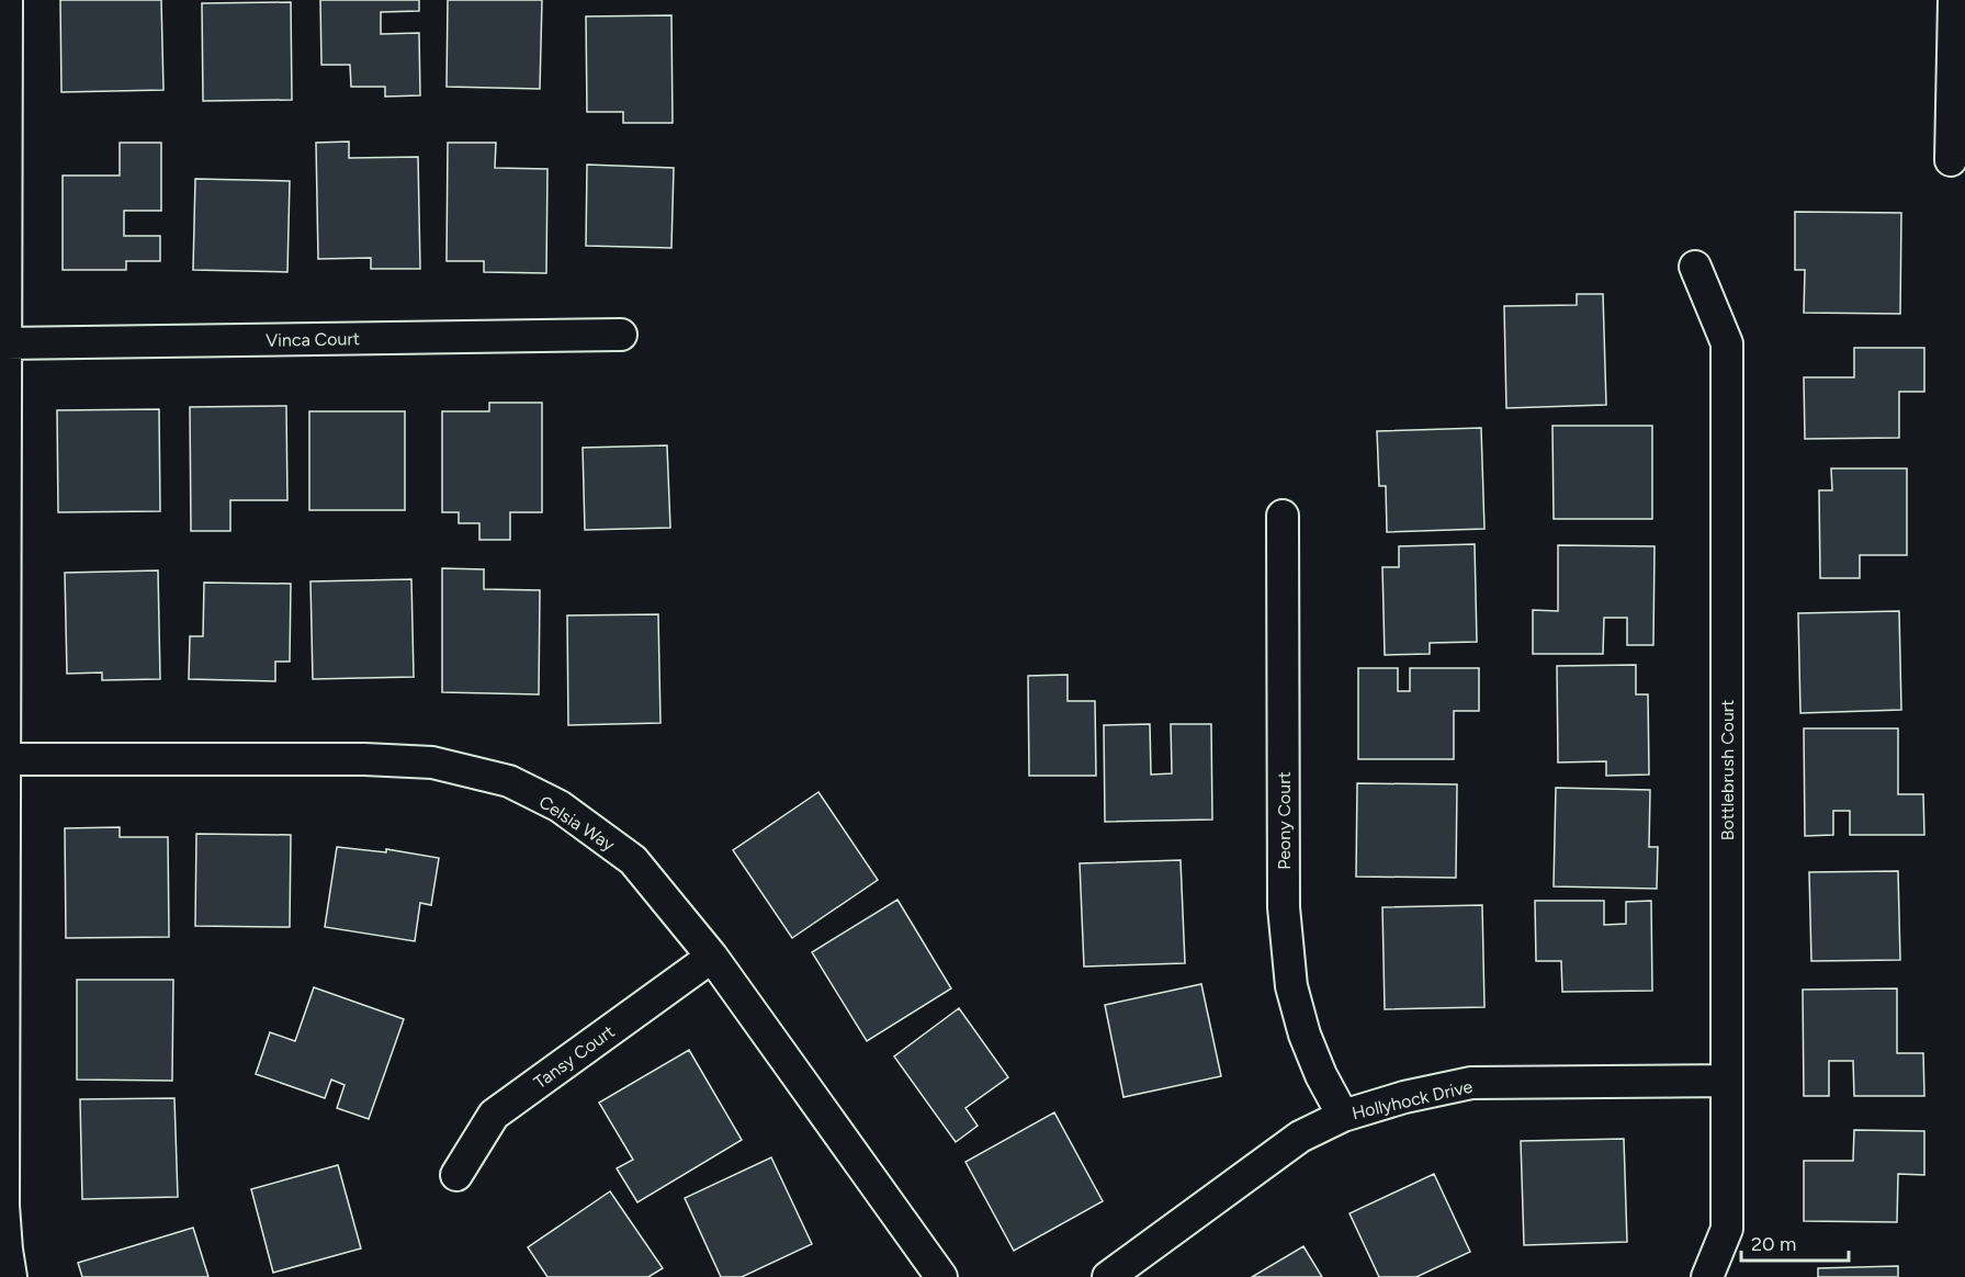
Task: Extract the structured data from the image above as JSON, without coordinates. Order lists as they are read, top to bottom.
{
  "streets": {
    "street": [
      "Vinca Court",
      "Bottlebrush Court",
      "Peony Court",
      "Celsia Way",
      "Tansy Court",
      "Hollyhock Drive"
    ]
  },
  "crossings": [
    ["Bottlebrush Court", "Hollyhock Drive"],
    ["Peony Court", "Hollyhock Drive"],
    ["Celsia Way", "Tansy Court"]
  ],
  "scale_bar": "20 m"
}
